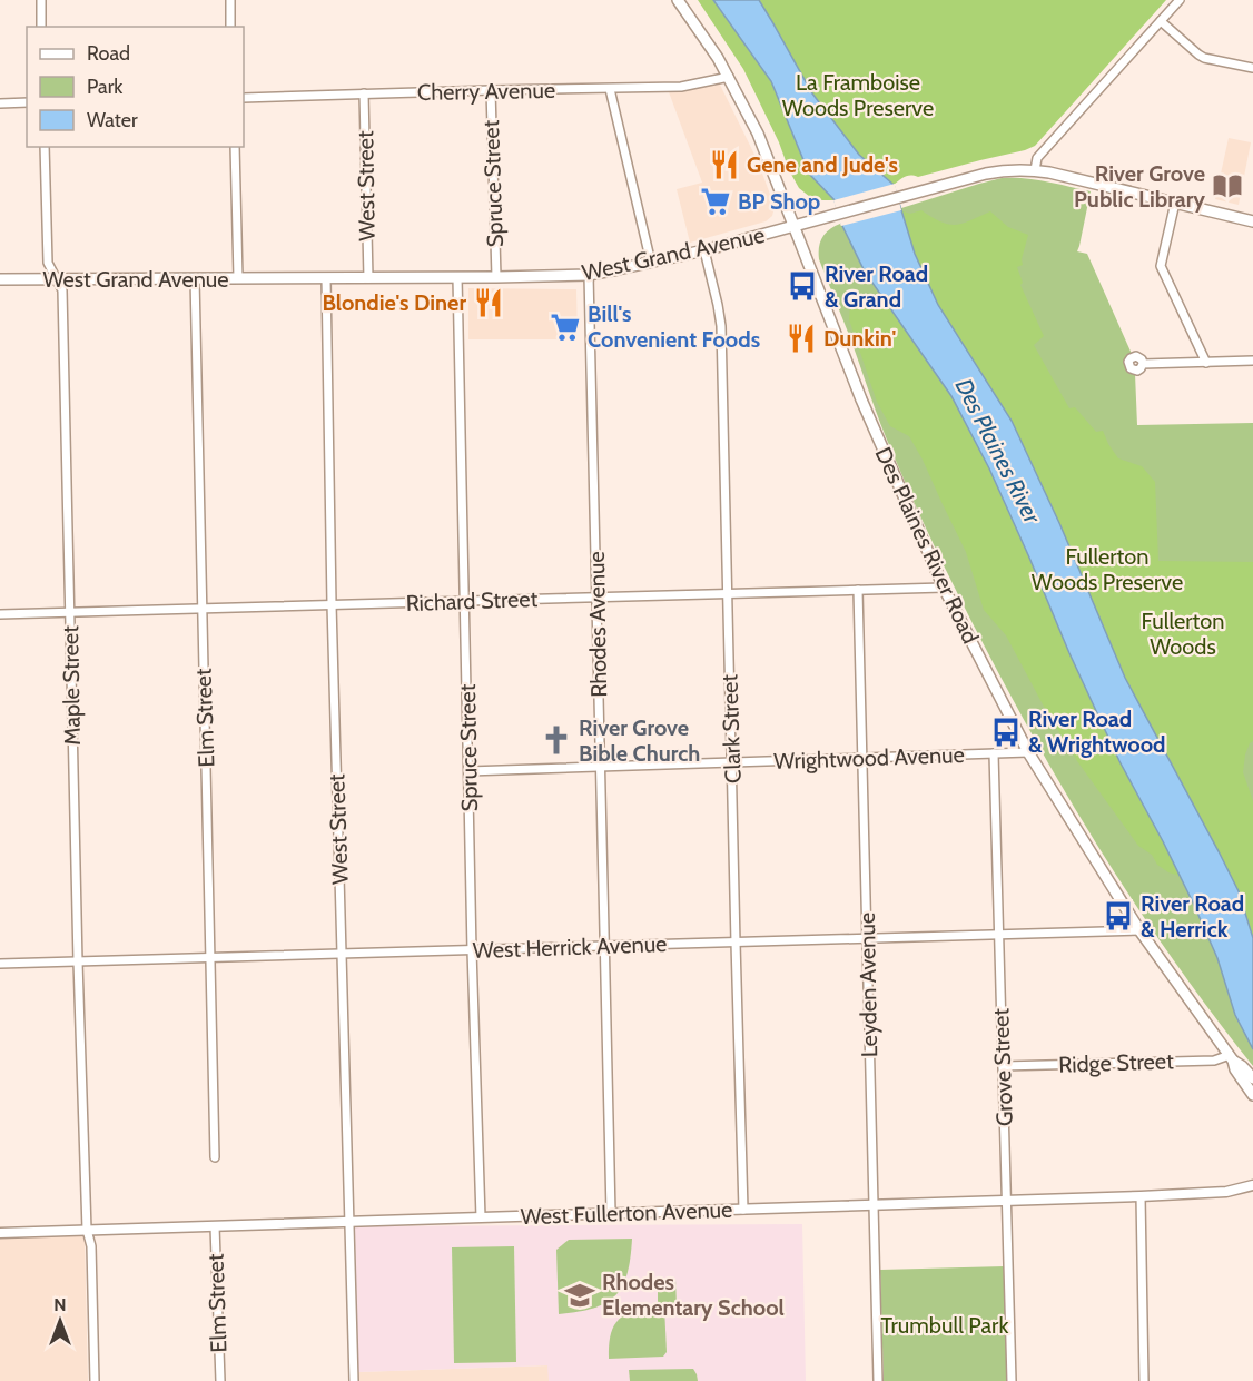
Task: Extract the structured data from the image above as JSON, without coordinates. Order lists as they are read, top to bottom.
{
  "streets": {
    "main road": ["West Grand Avenue", "Des Plaines River Road"],
    "street": [
      "Cherry Avenue",
      "Spruce Street",
      "West Street",
      "Richard Street",
      "Rhodes Avenue",
      "Maple Street",
      "Elm Street",
      "Clark Street",
      "Wrightwood Avenue",
      "West Herrick Avenue",
      "Leyden Avenue",
      "Ridge Street",
      "Grove Street",
      "West Fullerton Avenue"
    ]
  },
  "crossings": [
    ["Cherry Avenue", "Spruce Street"],
    ["Cherry Avenue", "West Street"],
    ["Cherry Avenue", "Des Plaines River Road"],
    ["Spruce Street", "West Grand Avenue"],
    ["Spruce Street", "Richard Street"],
    ["Spruce Street", "Wrightwood Avenue"],
    ["Spruce Street", "West Herrick Avenue"],
    ["Spruce Street", "West Fullerton Avenue"],
    ["West Street", "West Grand Avenue"],
    ["West Street", "Richard Street"],
    ["West Street", "West Herrick Avenue"],
    ["West Street", "West Fullerton Avenue"],
    ["West Grand Avenue", "Des Plaines River Road"],
    ["West Grand Avenue", "Rhodes Avenue"],
    ["West Grand Avenue", "Maple Street"],
    ["West Grand Avenue", "Elm Street"],
    ["West Grand Avenue", "Clark Street"],
    ["Des Plaines River Road", "Richard Street"],
    ["Des Plaines River Road", "Wrightwood Avenue"],
    ["Des Plaines River Road", "West Herrick Avenue"],
    ["Des Plaines River Road", "Ridge Street"],
    ["Richard Street", "Rhodes Avenue"],
    ["Richard Street", "Maple Street"],
    ["Richard Street", "Elm Street"],
    ["Richard Street", "Clark Street"],
    ["Richard Street", "Leyden Avenue"],
    ["Rhodes Avenue", "Wrightwood Avenue"],
    ["Rhodes Avenue", "West Herrick Avenue"],
    ["Rhodes Avenue", "West Fullerton Avenue"],
    ["Maple Street", "West Herrick Avenue"],
    ["Maple Street", "West Fullerton Avenue"],
    ["Elm Street", "West Herrick Avenue"],
    ["Elm Street", "West Fullerton Avenue"],
    ["Clark Street", "Wrightwood Avenue"],
    ["Clark Street", "West Herrick Avenue"],
    ["Clark Street", "West Fullerton Avenue"],
    ["Wrightwood Avenue", "Leyden Avenue"],
    ["Wrightwood Avenue", "Grove Street"],
    ["West Herrick Avenue", "Leyden Avenue"],
    ["West Herrick Avenue", "Grove Street"],
    ["Leyden Avenue", "West Fullerton Avenue"],
    ["Ridge Street", "Grove Street"],
    ["Grove Street", "West Fullerton Avenue"]
  ],
  "water": ["Des Plaines River"],
  "parks": [
    "La Framboise Woods Preserve",
    "Fullerton Woods Preserve",
    "Fullerton Woods",
    "Trumbull Park"
  ],
  "places": {
    "restaurant": ["Gene and Jude's", "Blondie's Diner", "Dunkin'"],
    "library": ["River Grove Public Library"],
    "supermarket": ["BP Shop", "Bill's Convenient Foods"],
    "bus stop": ["River Road & Grand", "River Road & Wrightwood", "River Road & Herrick"],
    "church": ["River Grove Bible Church"],
    "school or university": ["Rhodes Elementary School"]
  },
  "legend": ["Road", "Park", "Water"],
  "north": "top"
}
